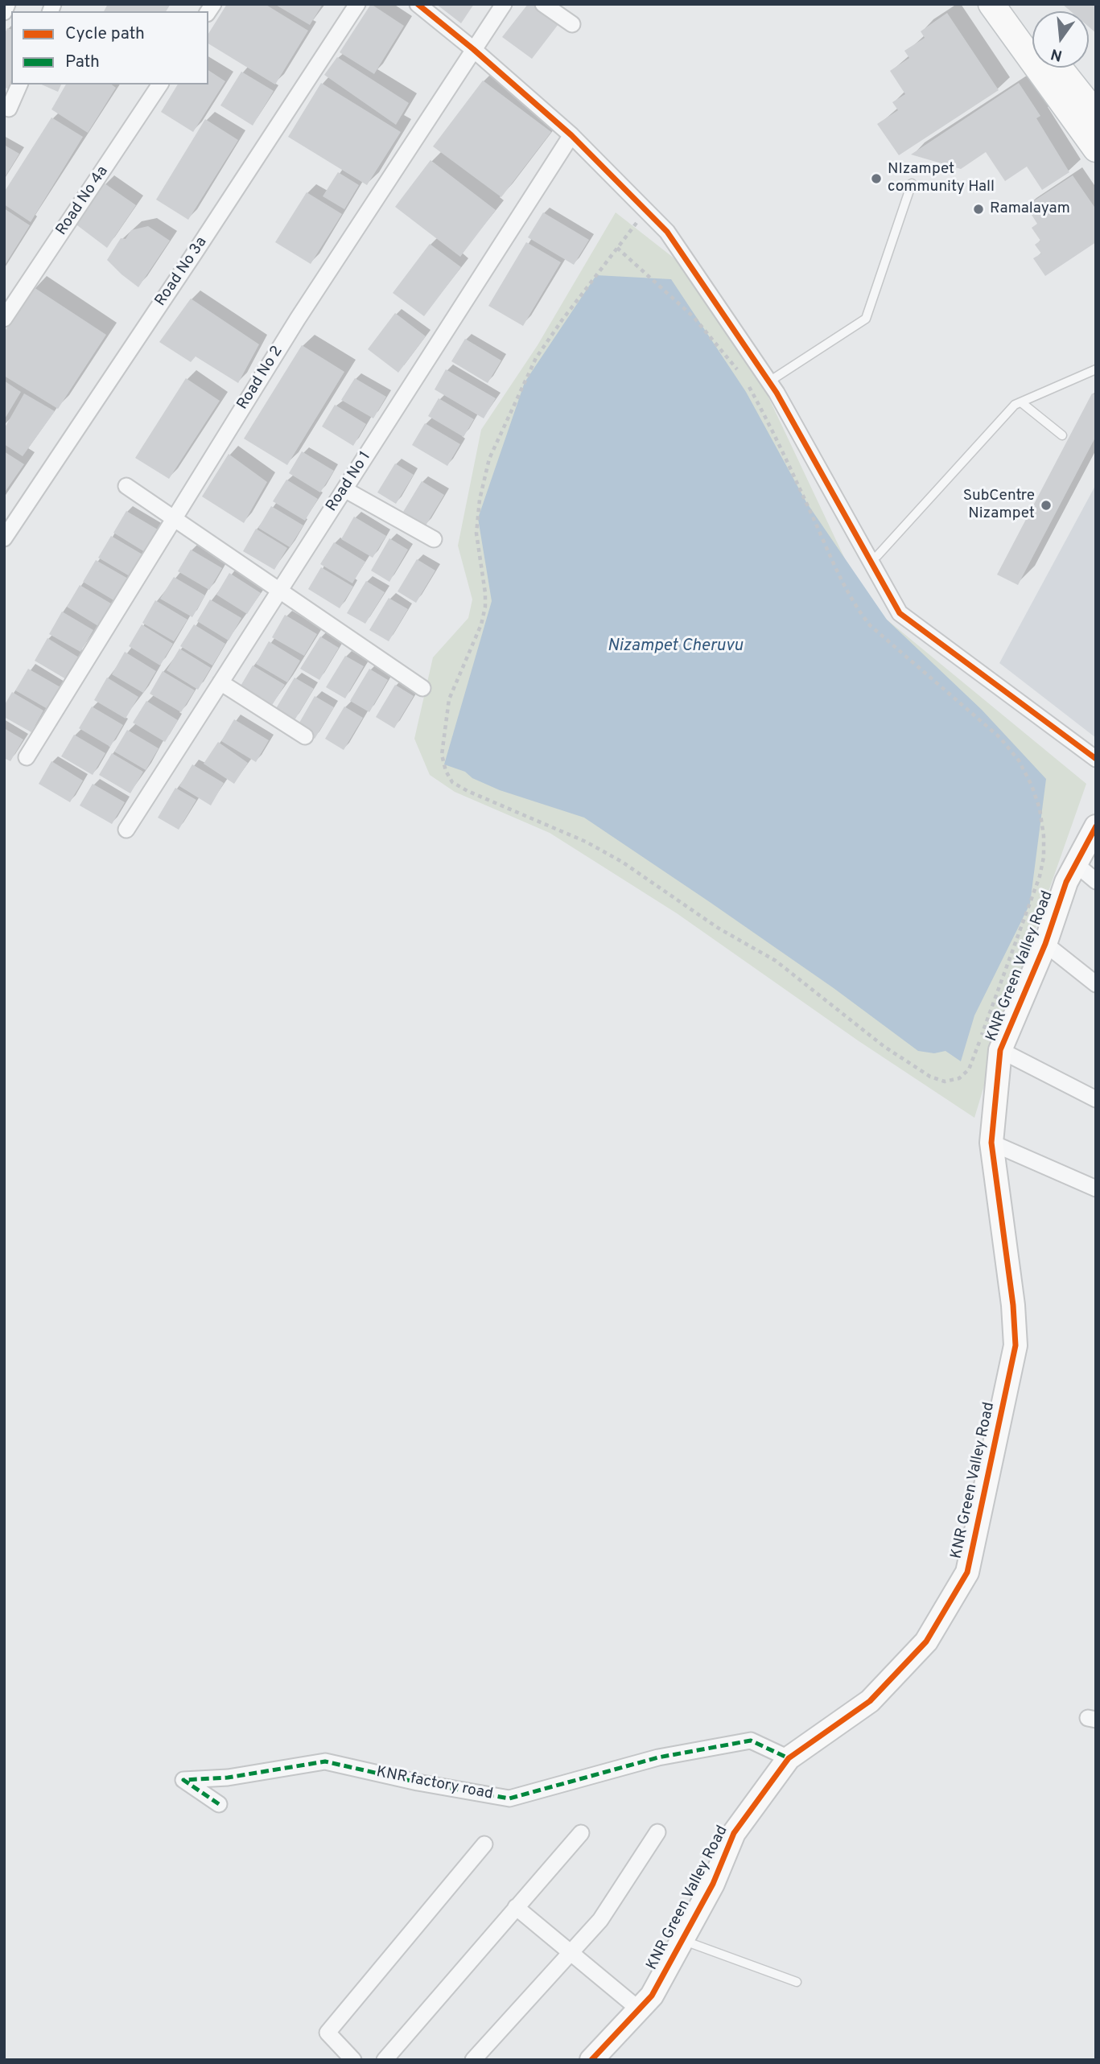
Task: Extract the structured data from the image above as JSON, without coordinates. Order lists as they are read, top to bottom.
{
  "streets": {
    "street": [
      "Road No 4a",
      "Road No 3a",
      "Road No 2",
      "Road No 1",
      "KNR Green Valley Road",
      "KNR factory road"
    ]
  },
  "crossings": [
    ["KNR Green Valley Road", "KNR factory road"]
  ],
  "water": ["Nizampet Cheruvu"],
  "places": ["NIzampet community Hall", "Ramalayam", "SubCentre Nizampet"],
  "legend": ["Cycle path", "Path"],
  "north": "bottom"
}
